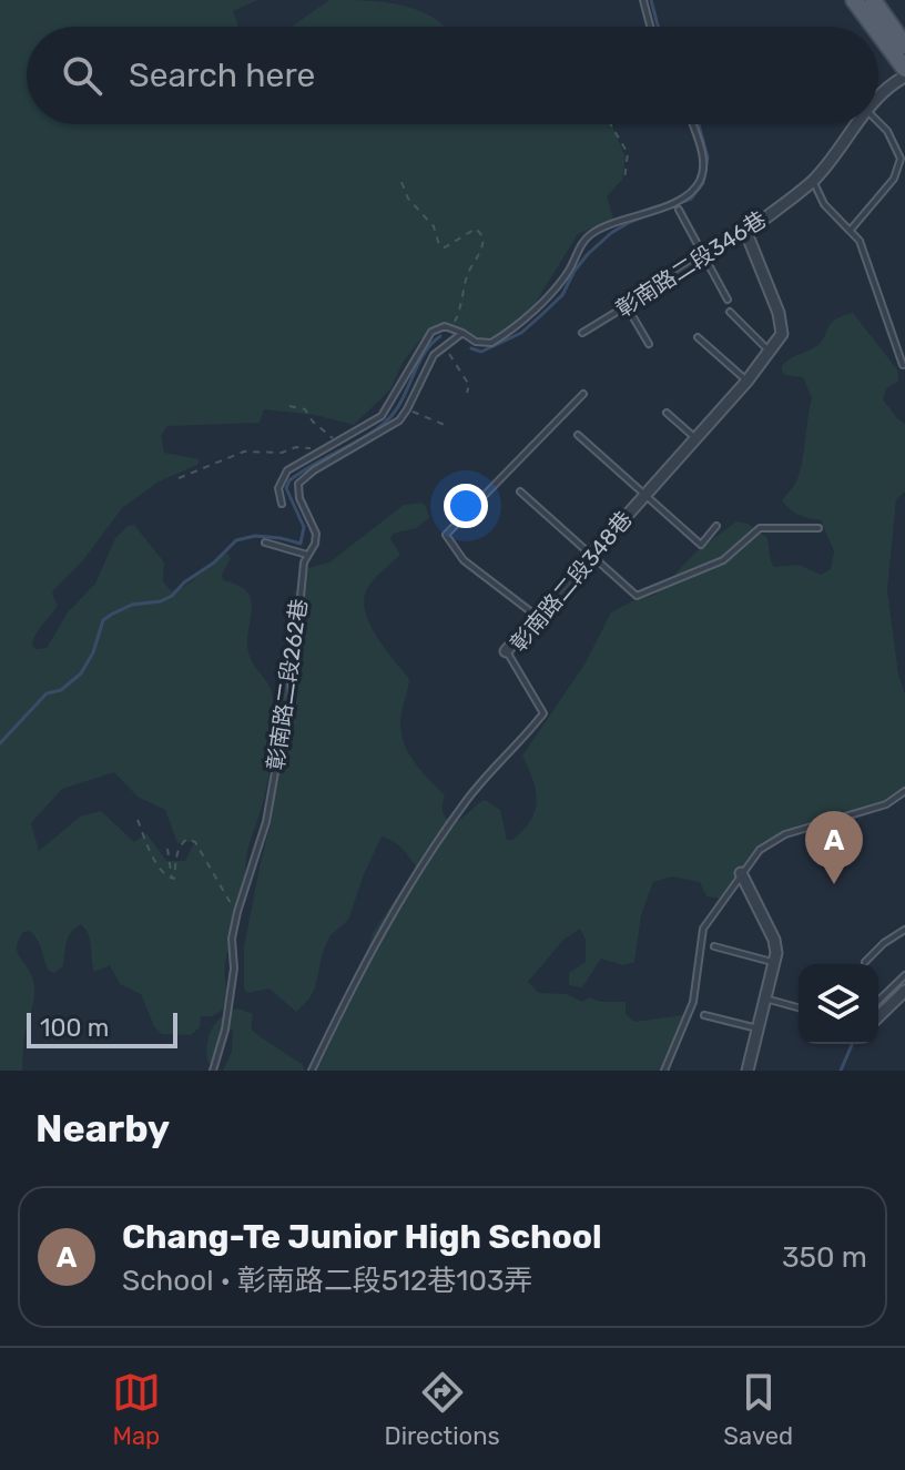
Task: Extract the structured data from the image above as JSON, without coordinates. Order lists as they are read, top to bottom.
{
  "streets": {
    "street": ["彰南路二段346巷", "彰南路二段348巷"],
    "lane": ["彰南路二段262巷"]
  },
  "crossings": [
    ["彰南路二段346巷", "彰南路二段348巷"]
  ],
  "scale_bar": "100 m",
  "page": {
    "search": "Search here",
    "pins": "A",
    "scale": "100 m",
    "heading": "Nearby",
    "list": [
      {
        "mark": "A",
        "name": "Chang-Te Junior High School",
        "note": "School · 彰南路二段512巷103弄",
        "value": "350 m"
      }
    ],
    "nav": ["Map", "Directions", "Saved"]
  }
}
